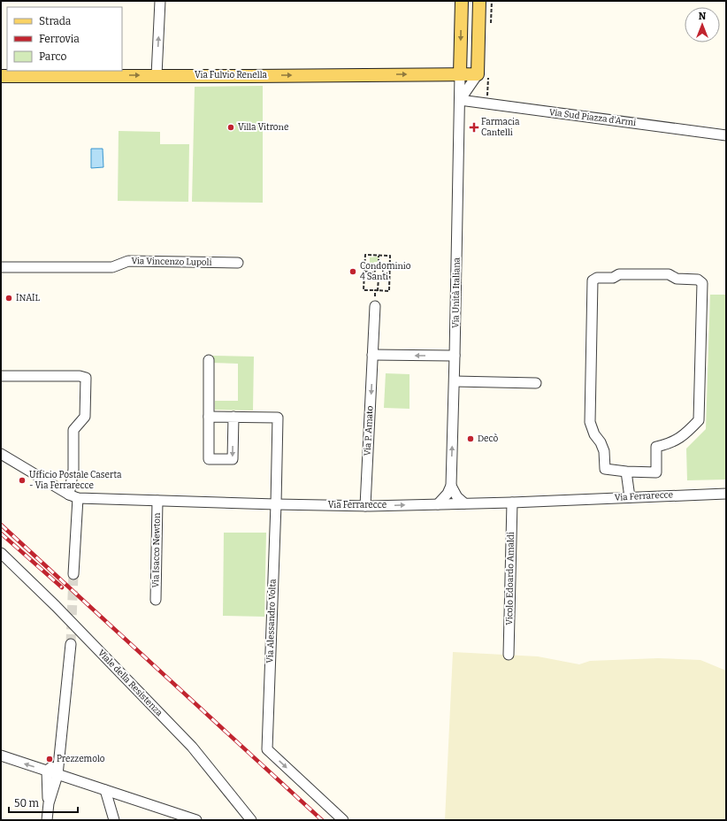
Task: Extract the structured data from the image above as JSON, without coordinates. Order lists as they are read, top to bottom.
{
  "streets": {
    "main road": ["Via Fulvio Renella", "Via Unità Italiana"],
    "street": [
      "Via Sud Piazza d'Armi",
      "Via Vincenzo Lupoli",
      "Via P. Amato",
      "Via Ferrarecce",
      "Via Isacco Newton",
      "Vicolo Edoardo Amaldi",
      "Via Alessandro Volta",
      "Viale della Resistenza"
    ]
  },
  "crossings": [
    ["Via Fulvio Renella", "Via Unità Italiana"],
    ["Via Sud Piazza d'Armi", "Via Unità Italiana"],
    ["Via P. Amato", "Via Ferrarecce"],
    ["Via Ferrarecce", "Via Isacco Newton"],
    ["Via Ferrarecce", "Vicolo Edoardo Amaldi"],
    ["Via Ferrarecce", "Via Alessandro Volta"]
  ],
  "one_way": ["Via Fulvio Renella", "Via P. Amato", "Via Alessandro Volta"],
  "places": {
    "other": [
      "Villa Vitrone",
      "Condominio 4 Santi",
      "INAIL",
      "Decò",
      "Ufficio Postale Caserta - Via Ferrarecce",
      "Prezzemolo"
    ],
    "health": ["Farmacia Cantelli"]
  },
  "legend": ["Strada", "Ferrovia", "Parco"],
  "scale_bar": "50 m",
  "north": "top"
}
